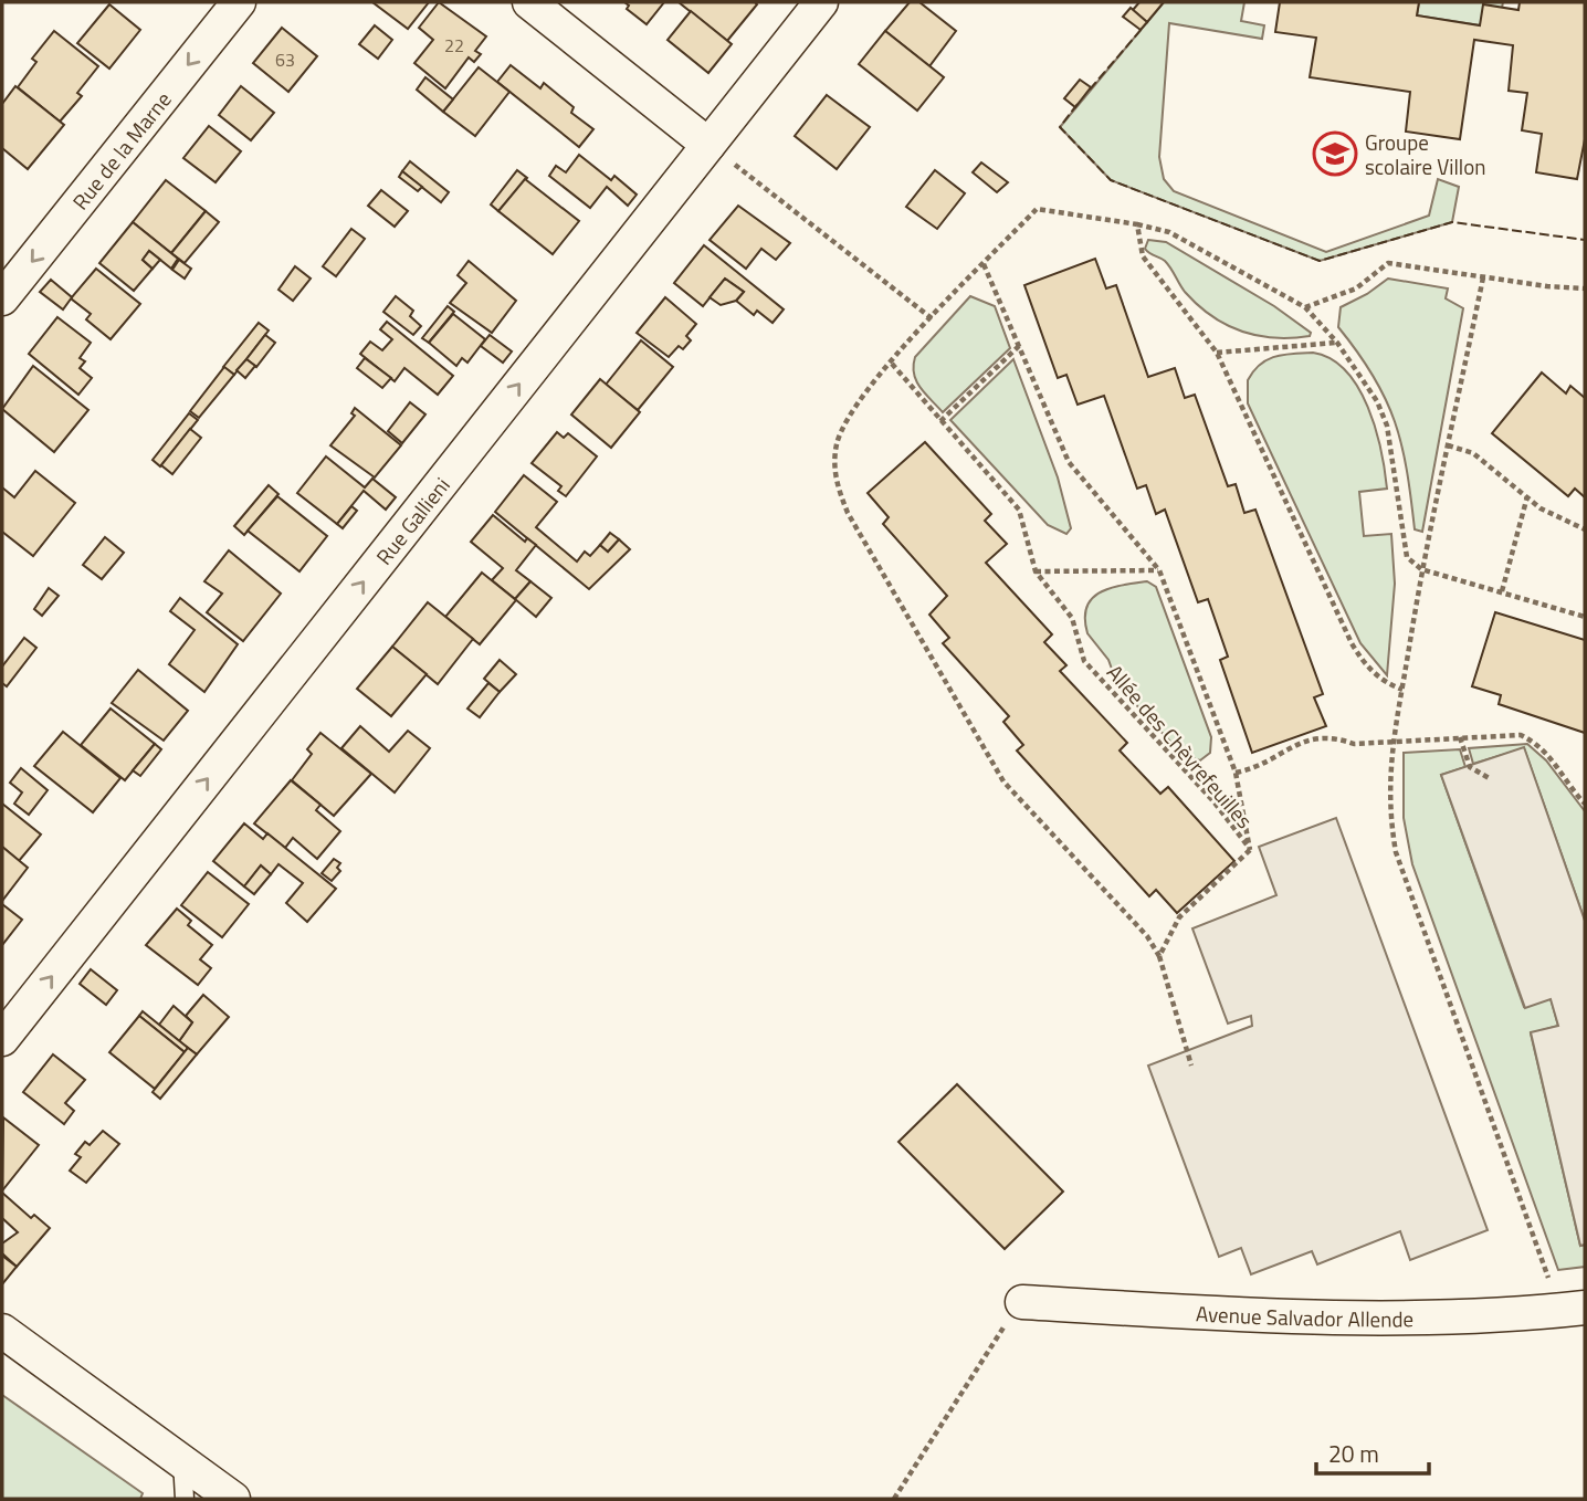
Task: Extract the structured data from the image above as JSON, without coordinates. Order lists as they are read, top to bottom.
{
  "streets": {
    "street": ["Rue de la Marne", "Rue Gallieni", "Avenue Salvador Allende"],
    "path": ["Allée des Chèvrefeuilles"]
  },
  "one_way": ["Rue de la Marne", "Rue Gallieni"],
  "places": {
    "school or university": ["Groupe scolaire Villon"]
  },
  "house_numbers": ["22", "63"],
  "scale_bar": "20 m"
}
